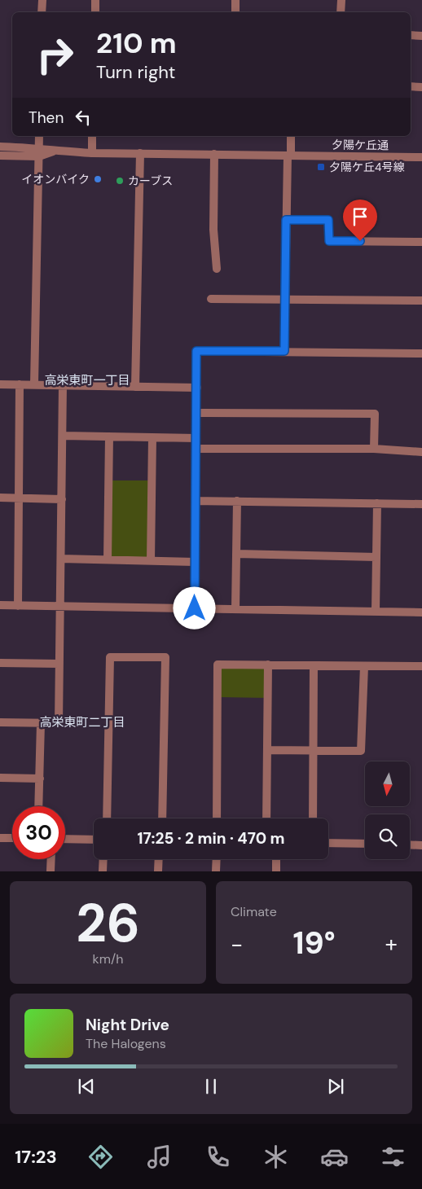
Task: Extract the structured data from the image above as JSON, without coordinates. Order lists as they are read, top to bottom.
{
  "streets": {
    "street": ["夕陽ケ丘通"]
  },
  "districts": ["高栄東町一丁目", "高栄東町二丁目"],
  "places": {
    "transit": ["夕陽ケ丘4号線"],
    "other": ["イオンバイク", "カーブス"]
  },
  "north": "bottom",
  "page": {
    "turn": ["210 m", "Turn right"],
    "then": "Then",
    "limit": "30",
    "trip": "17:25 · 2 min · 470 m",
    "tile": [
      ["26", "km/h"],
      "Climate"
    ],
    "heat": ["−", "19°", "+"],
    "song": ["Night Drive", "The Halogens"],
    "tabs": "17:23"
  }
}
